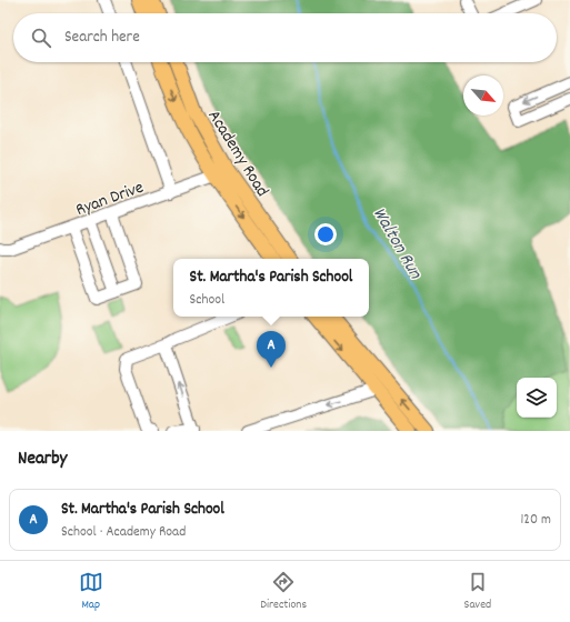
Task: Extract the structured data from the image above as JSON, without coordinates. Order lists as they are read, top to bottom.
{
  "streets": {
    "main road": ["Academy Road"],
    "lane": ["Ryan Drive"]
  },
  "crossings": [
    ["Academy Road", "Ryan Drive"]
  ],
  "water": ["Walton Run"],
  "north": "bottom right",
  "page": {
    "search": "Search here",
    "popup": ["St. Martha's Parish School", "School"],
    "pins": "A",
    "heading": "Nearby",
    "list": [
      {
        "mark": "A",
        "name": "St. Martha's Parish School",
        "note": "School · Academy Road",
        "value": "120 m"
      }
    ],
    "nav": ["Map", "Directions", "Saved"]
  }
}
